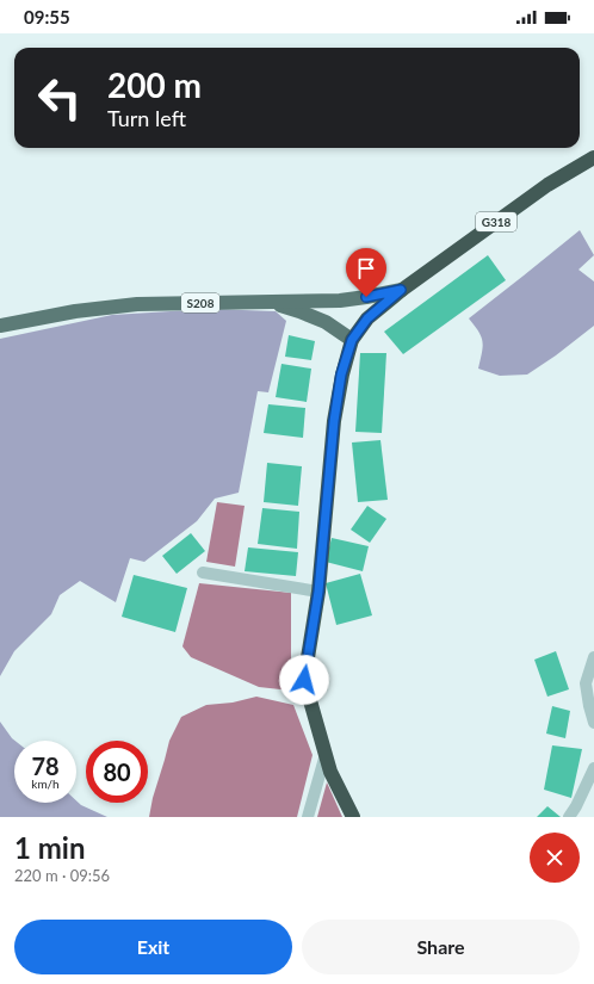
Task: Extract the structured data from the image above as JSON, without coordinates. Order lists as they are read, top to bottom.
{
  "streets": {
    "highway": ["G318"],
    "main road": ["S208"]
  },
  "crossings": [
    ["G318", "S208"]
  ],
  "page": {
    "status": "09:55",
    "turn": ["200 m", "Turn left"],
    "speed": "78 km/h",
    "limit": "80",
    "heading": ["1 min", "220 m · 09:56"],
    "buttons": ["Exit", "Share"]
  }
}
